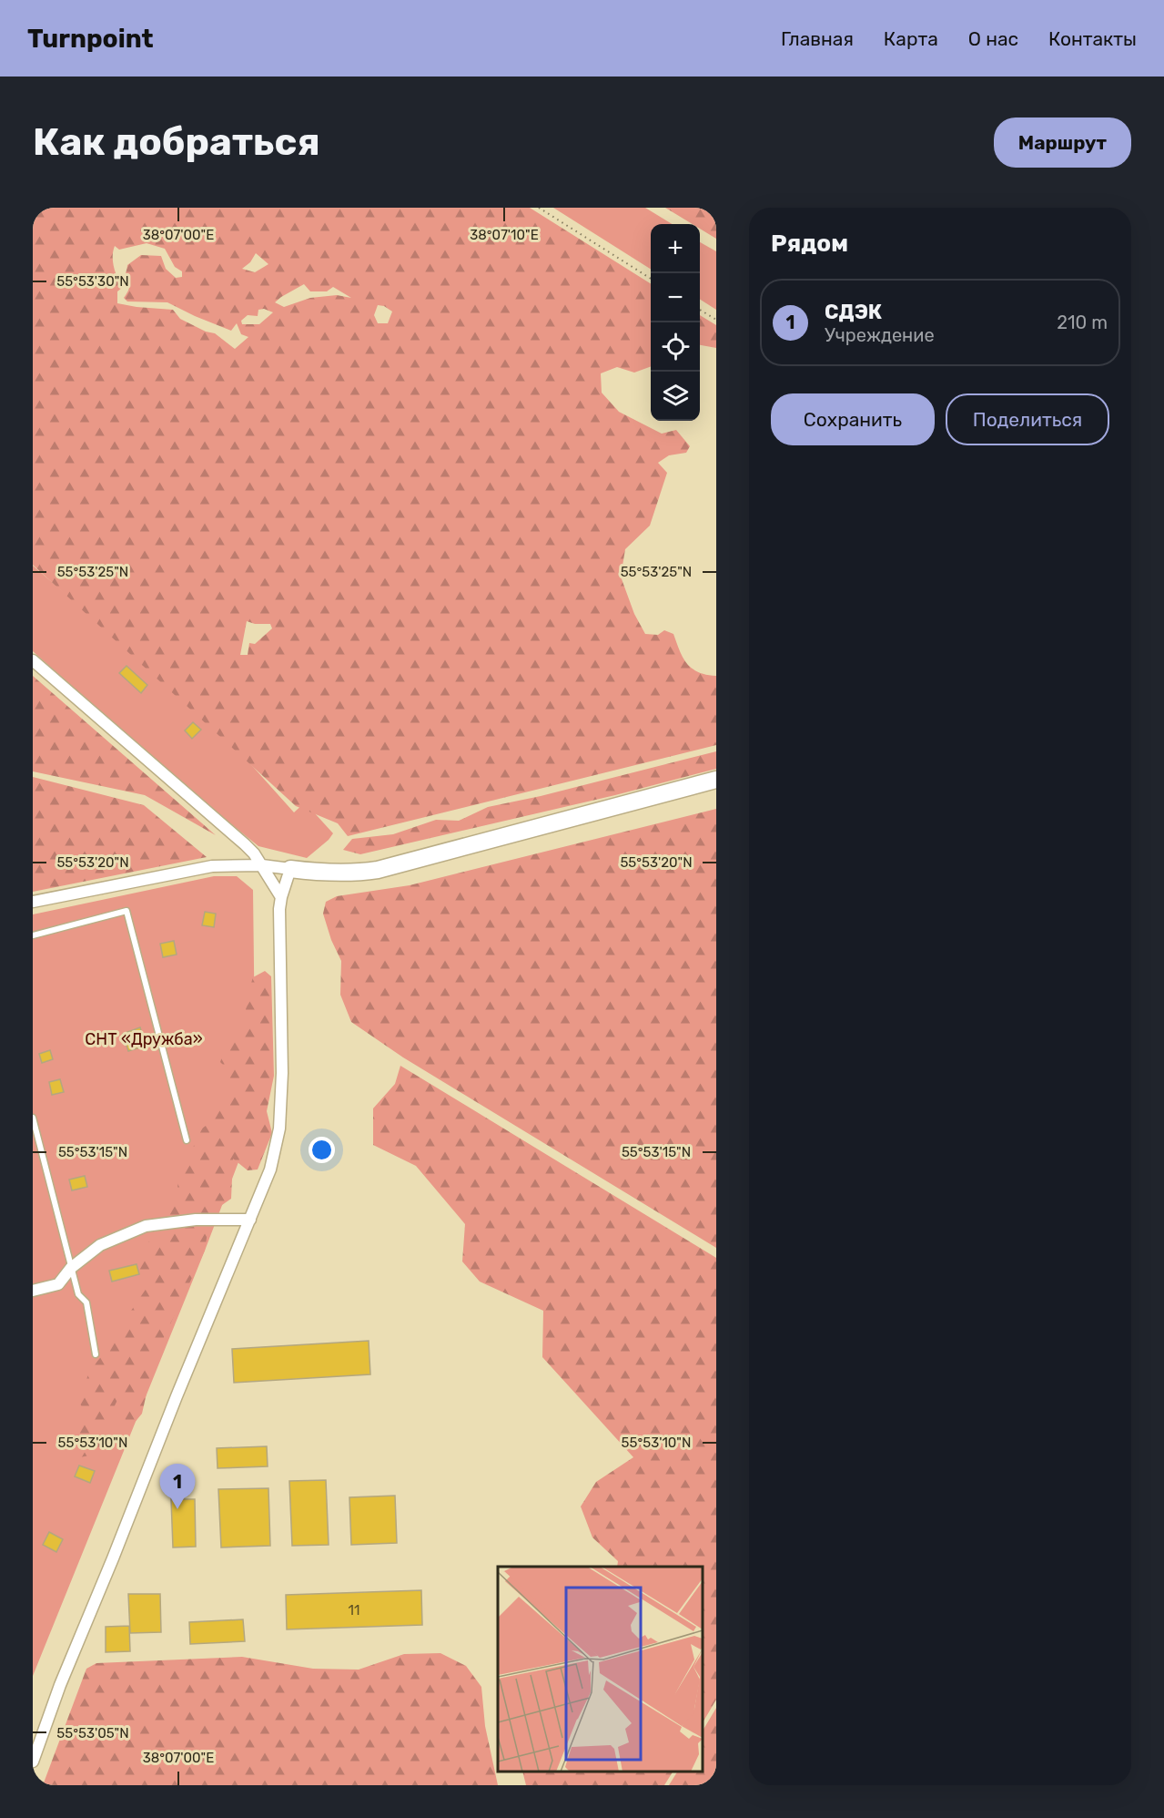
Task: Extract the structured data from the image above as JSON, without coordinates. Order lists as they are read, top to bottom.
{
  "parks": ["СНТ «Дружба»"],
  "house_numbers": ["11"],
  "page": {
    "header": "Turnpoint",
    "nav": [
      "Главная",
      "Карта",
      "О нас",
      "Контакты"
    ],
    "buttons": [
      "Маршрут",
      ["Сохранить", "Поделиться"]
    ],
    "title": "Как добраться",
    "heading": "Рядом",
    "map_buttons": ["+", "−"],
    "list": [
      {
        "mark": "1",
        "name": "СДЭК",
        "note": "Учреждение",
        "value": "210 m"
      }
    ],
    "pins": "1"
  },
  "coordinates": [
    "38°07'00\"E",
    "38°07'10\"E",
    "55°53'30\"N",
    "55°53'25\"N",
    "55°53'20\"N",
    "55°53'15\"N",
    "55°53'10\"N",
    "55°53'05\"N"
  ]
}
